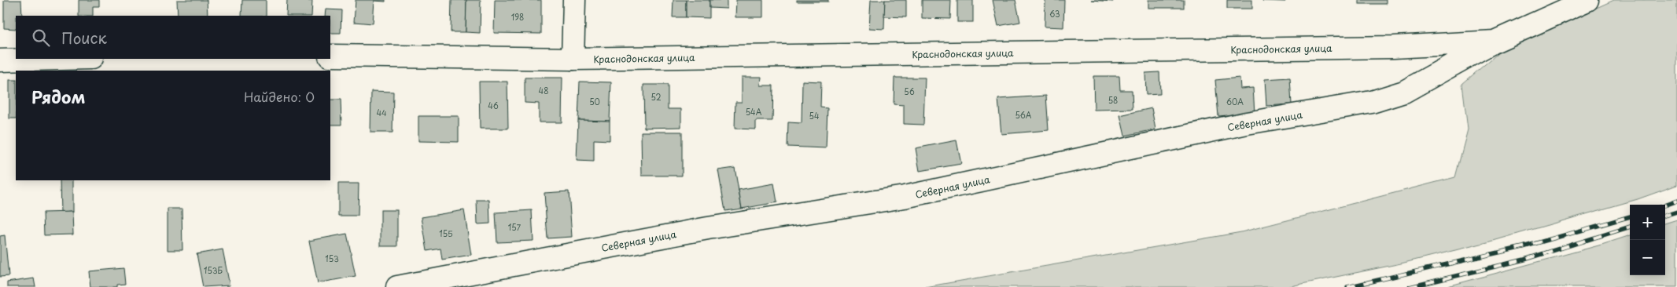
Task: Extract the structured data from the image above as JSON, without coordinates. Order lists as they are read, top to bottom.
{
  "streets": {
    "street": ["Краснодонская улица", "Северная улица"]
  },
  "crossings": [
    ["Краснодонская улица", "Северная улица"]
  ],
  "house_numbers": [
    "63",
    "198",
    "48",
    "56",
    "52",
    "58",
    "50",
    "60А",
    "46",
    "54А",
    "44",
    "56А",
    "54",
    "157",
    "155",
    "153",
    "153Б"
  ],
  "page": {
    "search": "Поиск",
    "heading": ["Рядом", "Найдено: 0"],
    "map_buttons": ["+", "−"]
  }
}
